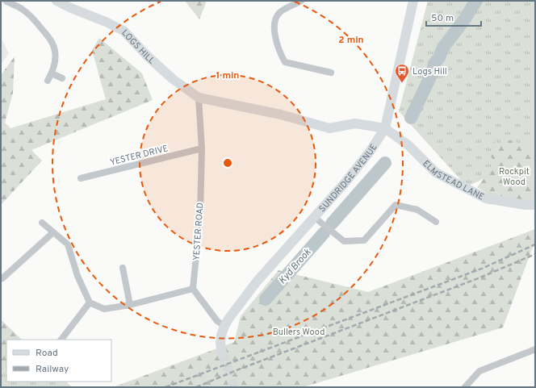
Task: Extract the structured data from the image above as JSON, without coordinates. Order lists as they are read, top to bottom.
{
  "streets": {
    "street": [
      "LOGS HILL",
      "YESTER DRIVE",
      "SUNDRIDGE AVENUE",
      "ELMSTEAD LANE",
      "YESTER ROAD"
    ]
  },
  "crossings": [
    ["LOGS HILL", "SUNDRIDGE AVENUE"],
    ["LOGS HILL", "ELMSTEAD LANE"],
    ["LOGS HILL", "YESTER ROAD"],
    ["YESTER DRIVE", "YESTER ROAD"],
    ["SUNDRIDGE AVENUE", "ELMSTEAD LANE"]
  ],
  "water": ["Kyd Brook"],
  "parks": ["Rockpit Wood", "Bullers Wood"],
  "places": {
    "bus stop": ["Logs Hill"]
  },
  "legend": ["Road", "Railway"],
  "scale_bar": "50 m",
  "rings": ["2 min", "1 min"]
}
